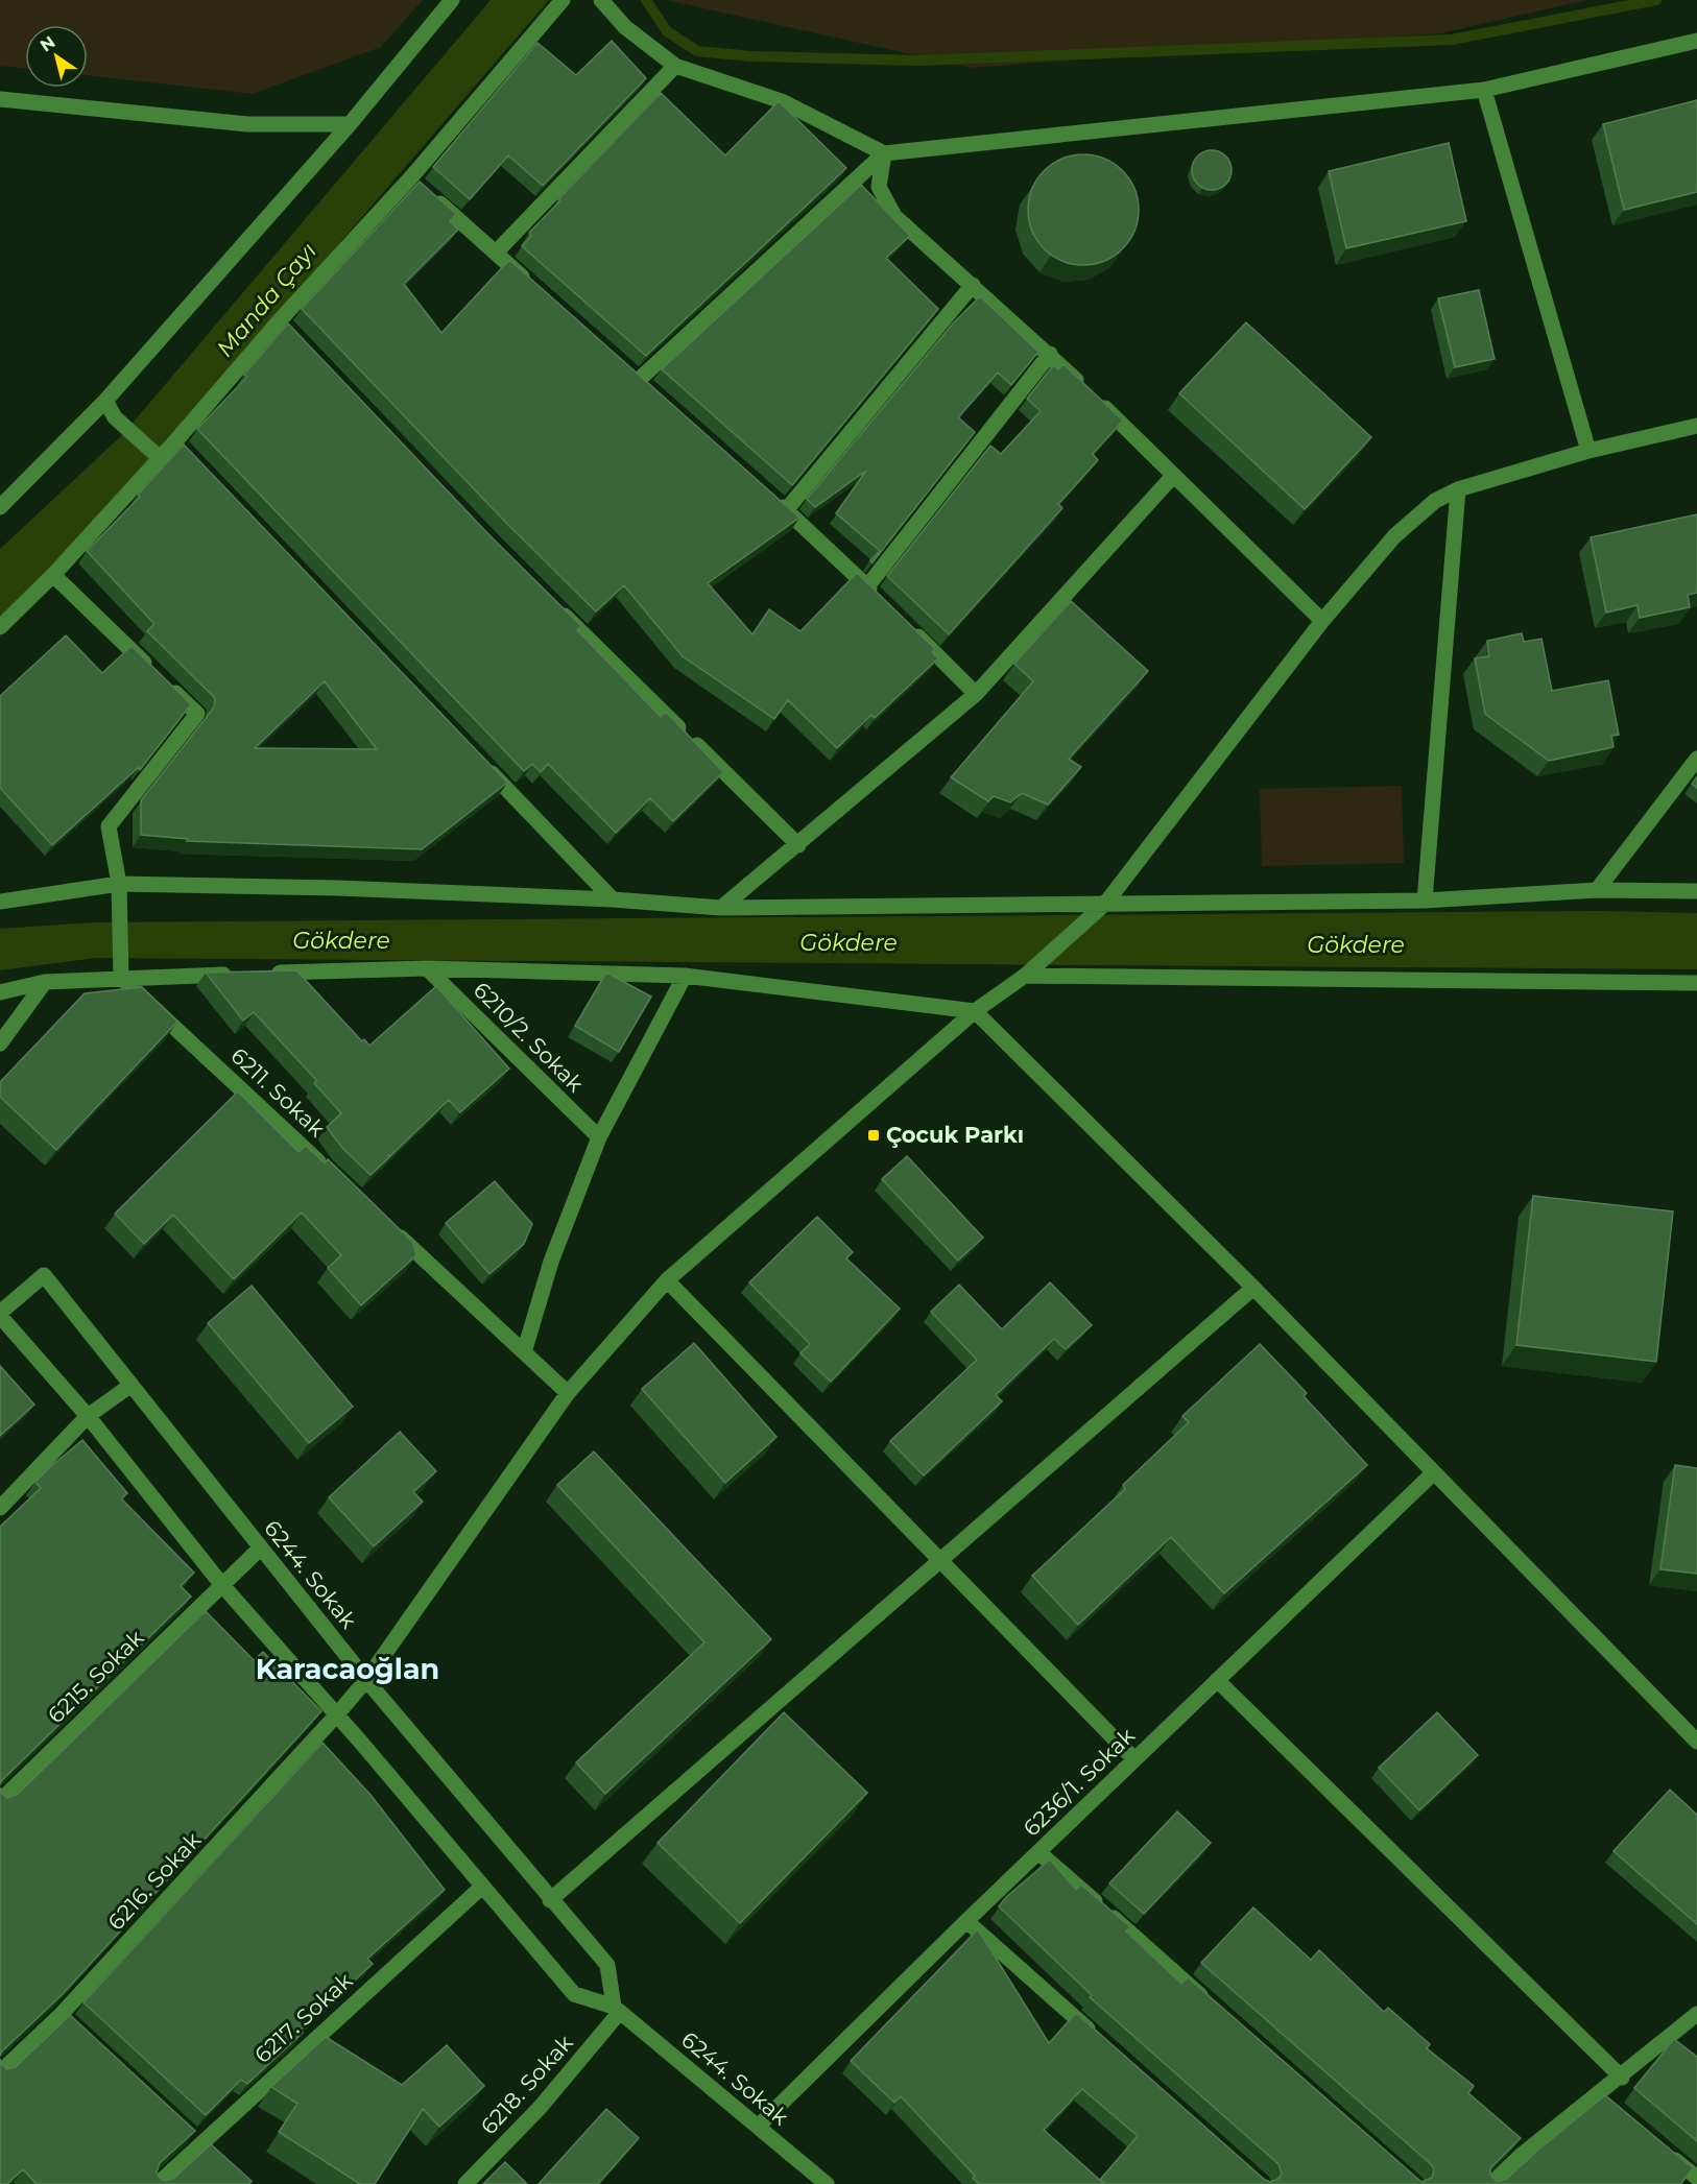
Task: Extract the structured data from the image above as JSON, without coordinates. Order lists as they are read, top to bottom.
{
  "streets": {
    "street": [
      "6210/2. Sokak",
      "6211. Sokak",
      "6244. Sokak",
      "6215. Sokak",
      "6236/1. Sokak",
      "6216. Sokak",
      "6217. Sokak",
      "6218. Sokak"
    ]
  },
  "crossings": [
    ["6244. Sokak", "6215. Sokak"],
    ["6244. Sokak", "6236/1. Sokak"],
    ["6244. Sokak", "6216. Sokak"],
    ["6244. Sokak", "6217. Sokak"],
    ["6244. Sokak", "6218. Sokak"]
  ],
  "districts": ["Karacaoğlan"],
  "water": ["Manda Çayı", "Gökdere"],
  "places": {
    "transit": ["Çocuk Parkı"]
  },
  "north": "top left"
}
